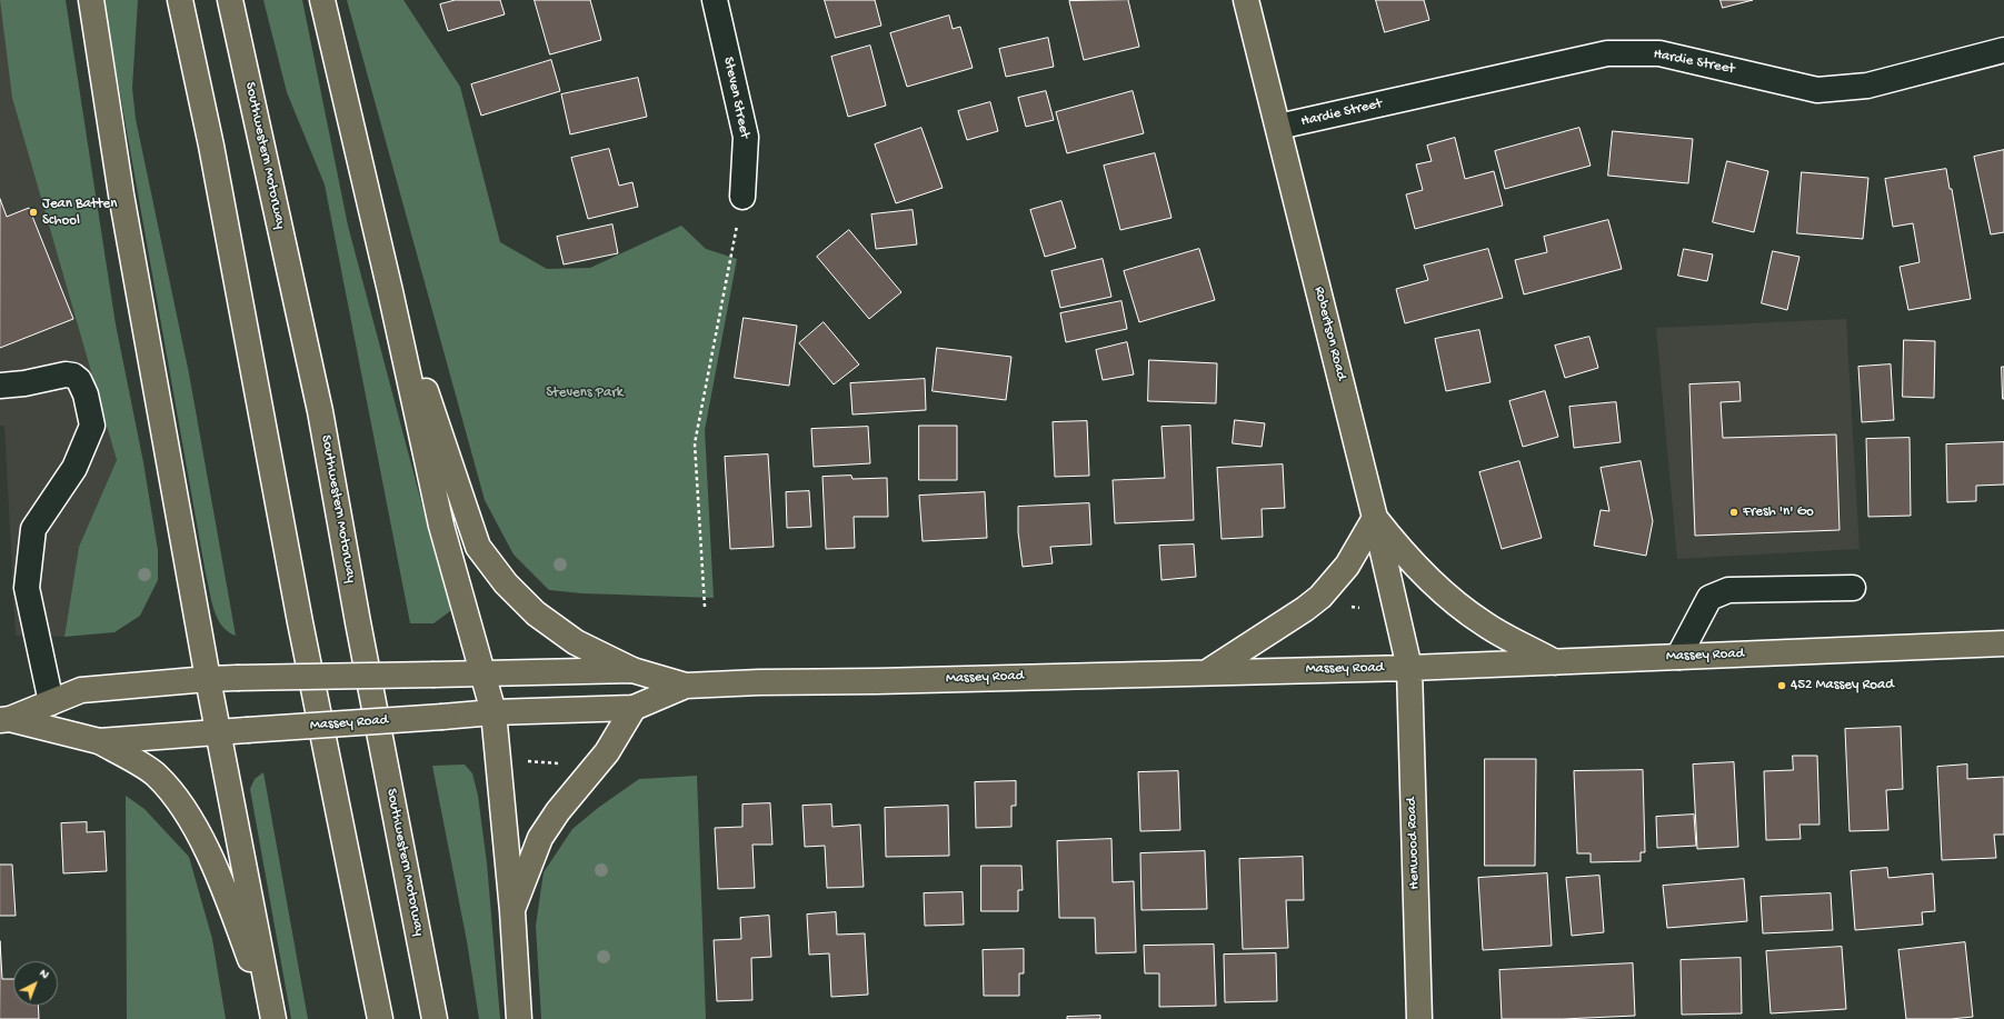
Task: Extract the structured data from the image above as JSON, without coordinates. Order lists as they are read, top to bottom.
{
  "streets": {
    "main road": [
      "Southwestern Motorway",
      "Robertson Road",
      "Massey Road",
      "Henwood Road"
    ],
    "street": ["Hardie Street", "Steven Street"]
  },
  "crossings": [
    ["Hardie Street", "Robertson Road"],
    ["Robertson Road", "Massey Road"],
    ["Robertson Road", "Henwood Road"],
    ["Massey Road", "Henwood Road"]
  ],
  "parks": ["Stevens Park"],
  "places": ["Jean Batten School", "Fresh 'n' Go", "452 Massey Road"],
  "north": "top right"
}
